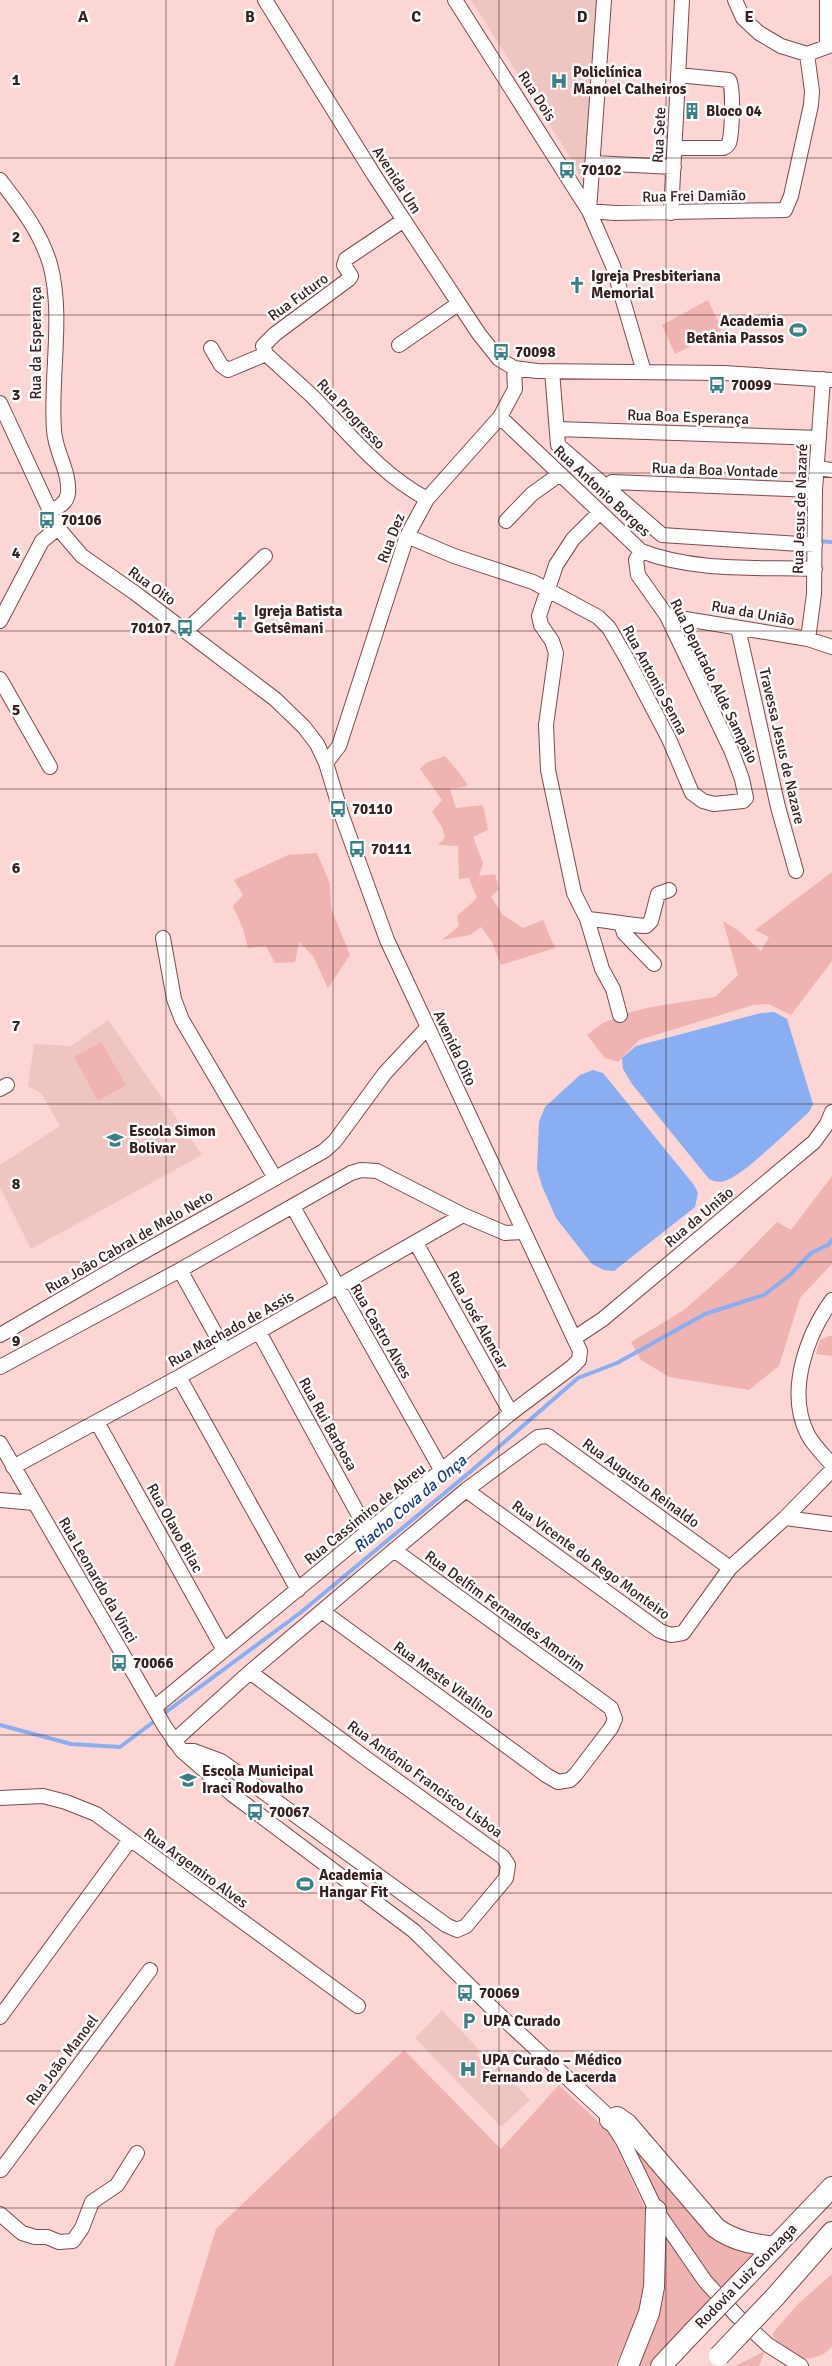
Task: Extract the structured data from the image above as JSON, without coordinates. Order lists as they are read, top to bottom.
{
  "streets": {
    "highway": ["Rodovia Luiz Gonzaga"],
    "street": [
      "Rua Dois",
      "Rua Sete",
      "Avenida Um",
      "Rua Frei Damião",
      "Rua Futuro",
      "Rua da Esperança",
      "Rua Progresso",
      "Rua Boa Esperança",
      "Rua da Boa Vontade",
      "Rua Antonio Borges",
      "Rua Jesus de Nazaré",
      "Rua Dez",
      "Rua Oito",
      "Rua da União",
      "Rua Antonio Senna",
      "Rua Deputado Alde Sampaio",
      "Travessa Jesus de Nazare",
      "Avenida Oito",
      "Rua João Cabral de Melo Neto",
      "Rua José Alencar",
      "Rua Machado de Assis",
      "Rua Castro Alves",
      "Rua Rui Barbosa",
      "Rua Augusto Reinaldo",
      "Rua Cassimiro de Abreu",
      "Rua Olavo Bilac",
      "Rua Vicente do Rego Monteiro",
      "Rua Leonardo da Vinci",
      "Rua Delfim Fernandes Amorim",
      "Rua Meste Vitalino",
      "Rua Antônio Francisco Lisboa",
      "Rua Argemiro Alves",
      "Rua João Manoel"
    ]
  },
  "crossings": [
    ["Rua Dois", "Rua Frei Damião"],
    ["Rua Sete", "Rua Frei Damião"],
    ["Avenida Um", "Rua Futuro"],
    ["Avenida Um", "Rua Dez"],
    ["Rua Futuro", "Rua Progresso"],
    ["Rua da Esperança", "Rua Oito"],
    ["Rua Progresso", "Rua Dez"],
    ["Rua Boa Esperança", "Rua Jesus de Nazaré"],
    ["Rua da Boa Vontade", "Rua Jesus de Nazaré"],
    ["Rua Antonio Borges", "Rua Jesus de Nazaré"],
    ["Rua Antonio Borges", "Rua Dez"],
    ["Rua Antonio Borges", "Rua Deputado Alde Sampaio"],
    ["Rua Jesus de Nazaré", "Rua da União"],
    ["Rua Dez", "Rua Oito"],
    ["Rua Dez", "Rua Antonio Senna"],
    ["Rua Dez", "Avenida Oito"],
    ["Rua Oito", "Avenida Oito"],
    ["Rua da União", "Rua Deputado Alde Sampaio"],
    ["Rua da União", "Travessa Jesus de Nazare"],
    ["Rua da União", "Avenida Oito"],
    ["Rua da União", "Rua Cassimiro de Abreu"],
    ["Rua Antonio Senna", "Rua Deputado Alde Sampaio"],
    ["Avenida Oito", "Rua João Cabral de Melo Neto"],
    ["Avenida Oito", "Rua Cassimiro de Abreu"],
    ["Rua José Alencar", "Rua Machado de Assis"],
    ["Rua José Alencar", "Rua Cassimiro de Abreu"],
    ["Rua Machado de Assis", "Rua Castro Alves"],
    ["Rua Machado de Assis", "Rua Rui Barbosa"],
    ["Rua Machado de Assis", "Rua Olavo Bilac"],
    ["Rua Machado de Assis", "Rua Leonardo da Vinci"],
    ["Rua Castro Alves", "Rua Cassimiro de Abreu"],
    ["Rua Rui Barbosa", "Rua Cassimiro de Abreu"],
    ["Rua Augusto Reinaldo", "Rua Vicente do Rego Monteiro"],
    ["Rua Cassimiro de Abreu", "Rua Olavo Bilac"],
    ["Rua Cassimiro de Abreu", "Rua Leonardo da Vinci"],
    ["Rua Leonardo da Vinci", "Rua Antônio Francisco Lisboa"],
    ["Rua Delfim Fernandes Amorim", "Rua Meste Vitalino"]
  ],
  "water": ["Riacho Cova da Onça"],
  "places": {
    "hospital": ["Policlínica Manoel Calheiros", "UPA Curado – Médico Fernando de Lacerda"],
    "building": ["Bloco 04"],
    "bus stop": [
      "70102",
      "70098",
      "70099",
      "70106",
      "70107",
      "70110",
      "70111",
      "70066",
      "70067",
      "70069"
    ],
    "church": ["Igreja Presbiteriana Memorial", "Igreja Batista Getsêmani"],
    "sports": ["Academia Betânia Passos", "Academia Hangar Fit"],
    "school or university": ["Escola Simon Bolivar", "Escola Municipal Iraci Rodovalho"],
    "parking": ["UPA Curado"]
  },
  "grid": {
    "columns": [
      "A",
      "B",
      "C",
      "D",
      "E"
    ],
    "rows": [
      "1",
      "2",
      "3",
      "4",
      "5",
      "6",
      "7",
      "8",
      "9"
    ]
  }
}
